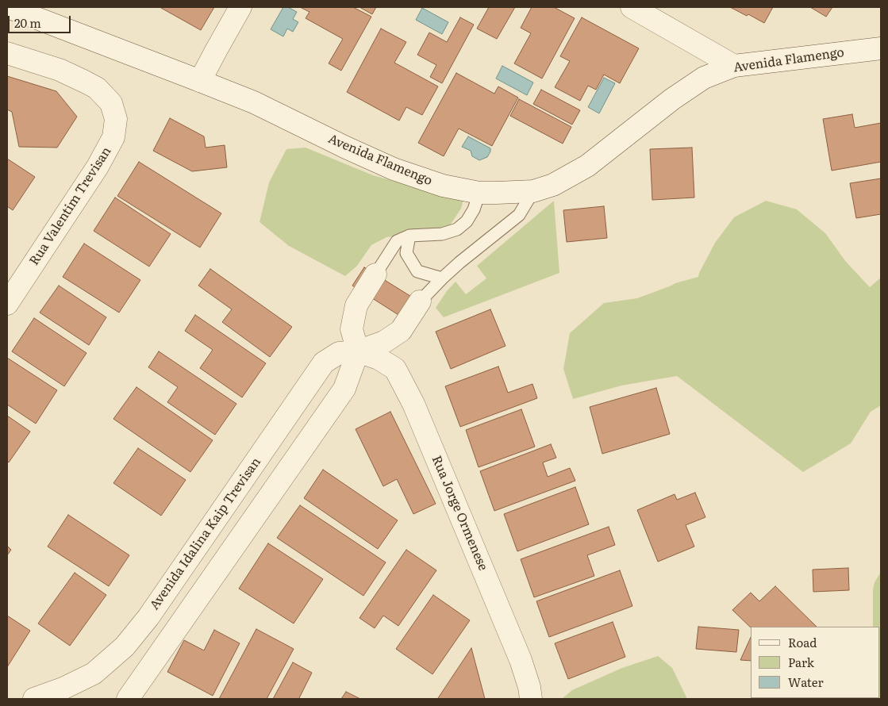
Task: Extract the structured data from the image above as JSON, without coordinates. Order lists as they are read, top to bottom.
{
  "streets": {
    "street": [
      "Avenida Flamengo",
      "Rua Valentim Trevisan",
      "Rua Jorge Ormenese",
      "Avenida Idalina Kaip Trevisan"
    ]
  },
  "crossings": [
    ["Rua Jorge Ormenese", "Avenida Idalina Kaip Trevisan"]
  ],
  "legend": ["Road", "Park", "Water"],
  "scale_bar": "20 m"
}
